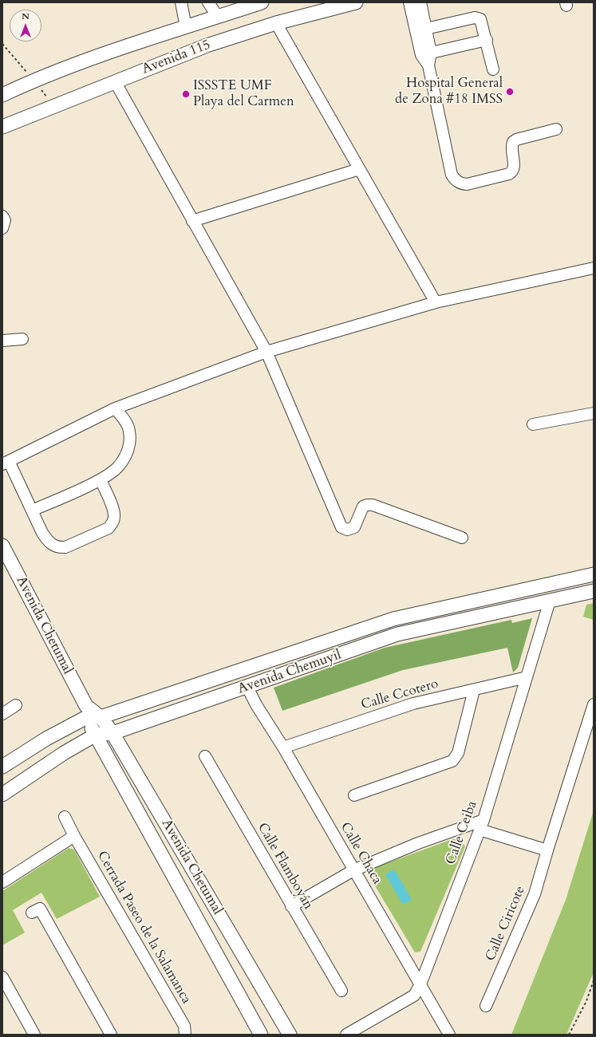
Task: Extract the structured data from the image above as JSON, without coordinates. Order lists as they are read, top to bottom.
{
  "streets": {
    "main road": ["Avenida 115", "Avenida Chetumal", "Avenida Chemuyil"],
    "street": [
      "Calle Ccotero",
      "Calle Ceiba",
      "Calle Chaca",
      "Calle Flamboyán",
      "Calle Ciricote",
      "Cerrada Paseo de la Salamanca"
    ]
  },
  "crossings": [
    ["Avenida Chetumal", "Avenida Chemuyil"],
    ["Avenida Chemuyil", "Calle Ceiba"],
    ["Avenida Chemuyil", "Calle Chaca"],
    ["Calle Ccotero", "Calle Ceiba"],
    ["Calle Ccotero", "Calle Chaca"],
    ["Calle Ceiba", "Calle Chaca"]
  ],
  "places": ["Hospital General de Zona #18 IMSS", "ISSSTE UMF Playa del Carmen"],
  "north": "top"
}
